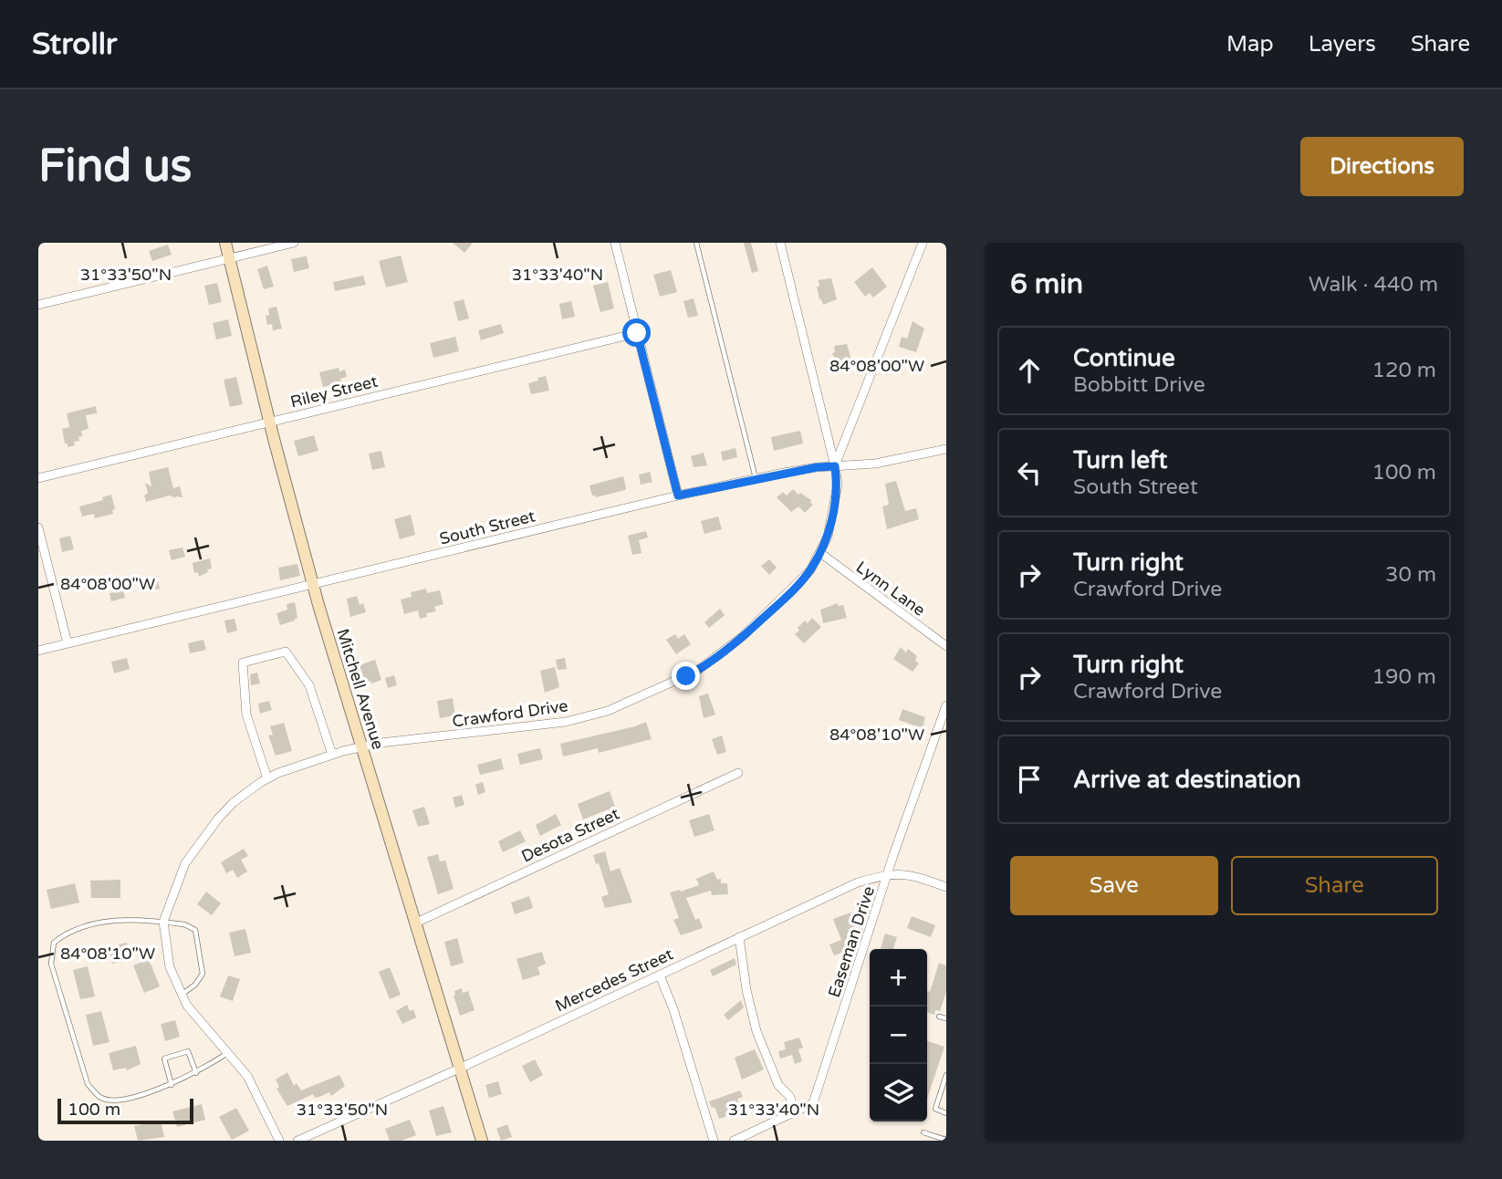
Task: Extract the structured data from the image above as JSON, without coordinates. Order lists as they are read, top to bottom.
{
  "streets": {
    "street": [
      "Riley Street",
      "South Street",
      "Lynn Lane",
      "Mitchell Avenue",
      "Crawford Drive",
      "Desota Street",
      "Easeman Drive",
      "Mercedes Street"
    ]
  },
  "crossings": [
    ["Riley Street", "Mitchell Avenue"],
    ["South Street", "Mitchell Avenue"],
    ["South Street", "Crawford Drive"],
    ["Lynn Lane", "Crawford Drive"],
    ["Mitchell Avenue", "Crawford Drive"],
    ["Mitchell Avenue", "Desota Street"],
    ["Mitchell Avenue", "Mercedes Street"],
    ["Easeman Drive", "Mercedes Street"]
  ],
  "scale_bar": "100 m",
  "page": {
    "header": "Strollr",
    "nav": ["Map", "Layers", "Share"],
    "buttons": [
      "Directions",
      ["Save", "Share"]
    ],
    "title": "Find us",
    "heading": ["6 min", "Walk · 440 m"],
    "list": [
      ["Continue", "Bobbitt Drive", "120 m"],
      ["Turn left", "South Street", "100 m"],
      ["Turn right", "Crawford Drive", "30 m"],
      ["Turn right", "Crawford Drive", "190 m"],
      "Arrive at destination"
    ],
    "map_buttons": ["+", "−"],
    "scale": "100 m"
  },
  "coordinates": [
    "31°33'50\"N",
    "31°33'40\"N",
    "84°08'00\"W",
    "84°08'10\"W"
  ]
}
